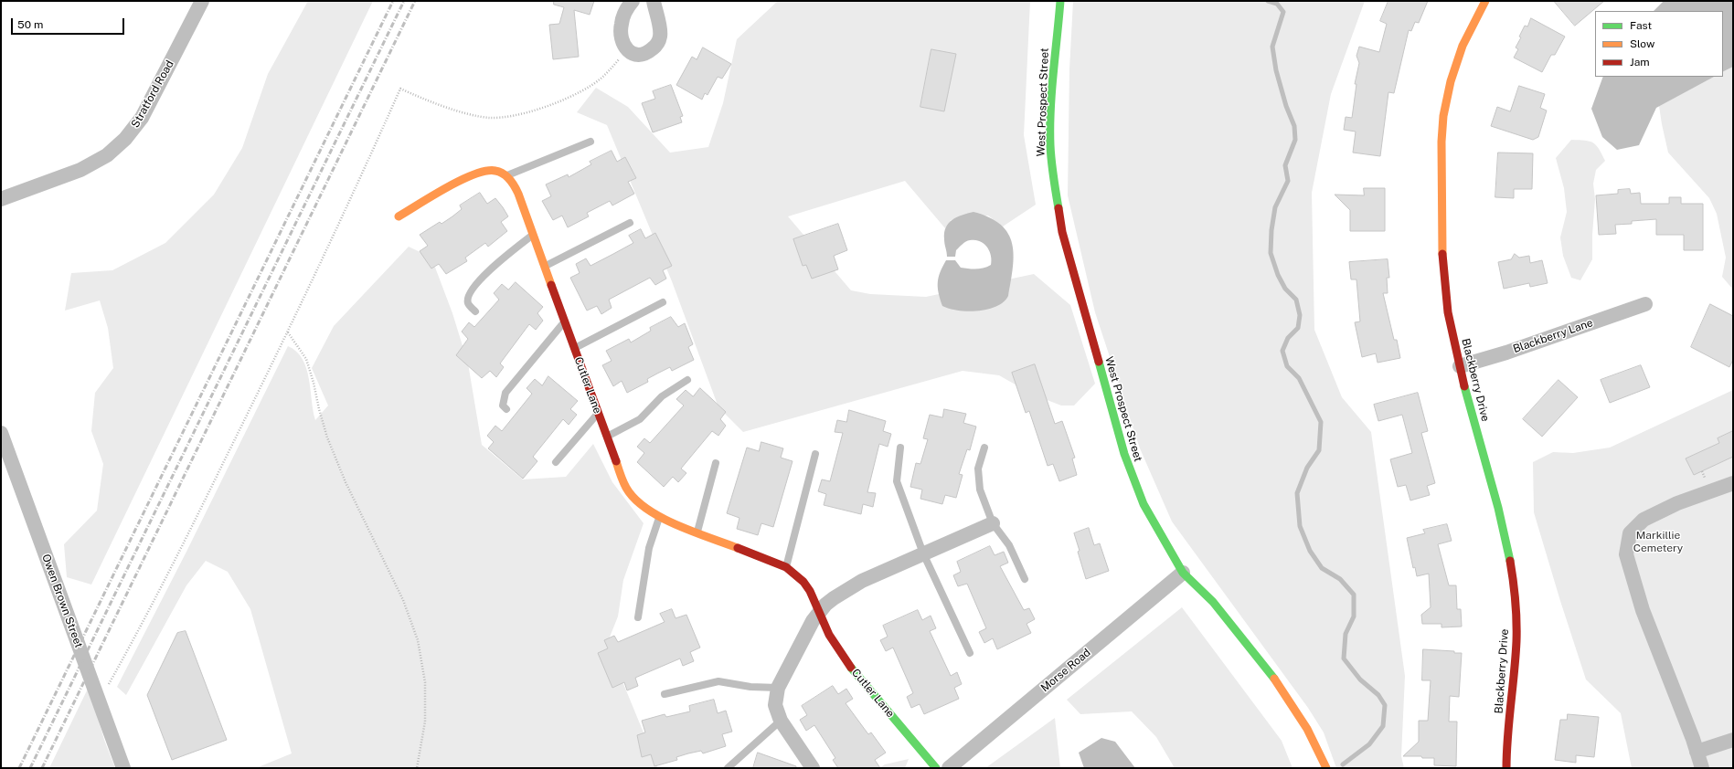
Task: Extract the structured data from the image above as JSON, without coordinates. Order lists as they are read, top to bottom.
{
  "streets": {
    "street": [
      "Stratford Road",
      "West Prospect Street",
      "Blackberry Lane",
      "Blackberry Drive",
      "Cutler Lane",
      "Owen Brown Street",
      "Morse Road"
    ]
  },
  "crossings": [
    ["West Prospect Street", "Morse Road"],
    ["Blackberry Lane", "Blackberry Drive"]
  ],
  "parks": ["Markillie Cemetery"],
  "legend": ["Fast", "Slow", "Jam"],
  "scale_bar": "50 m"
}
